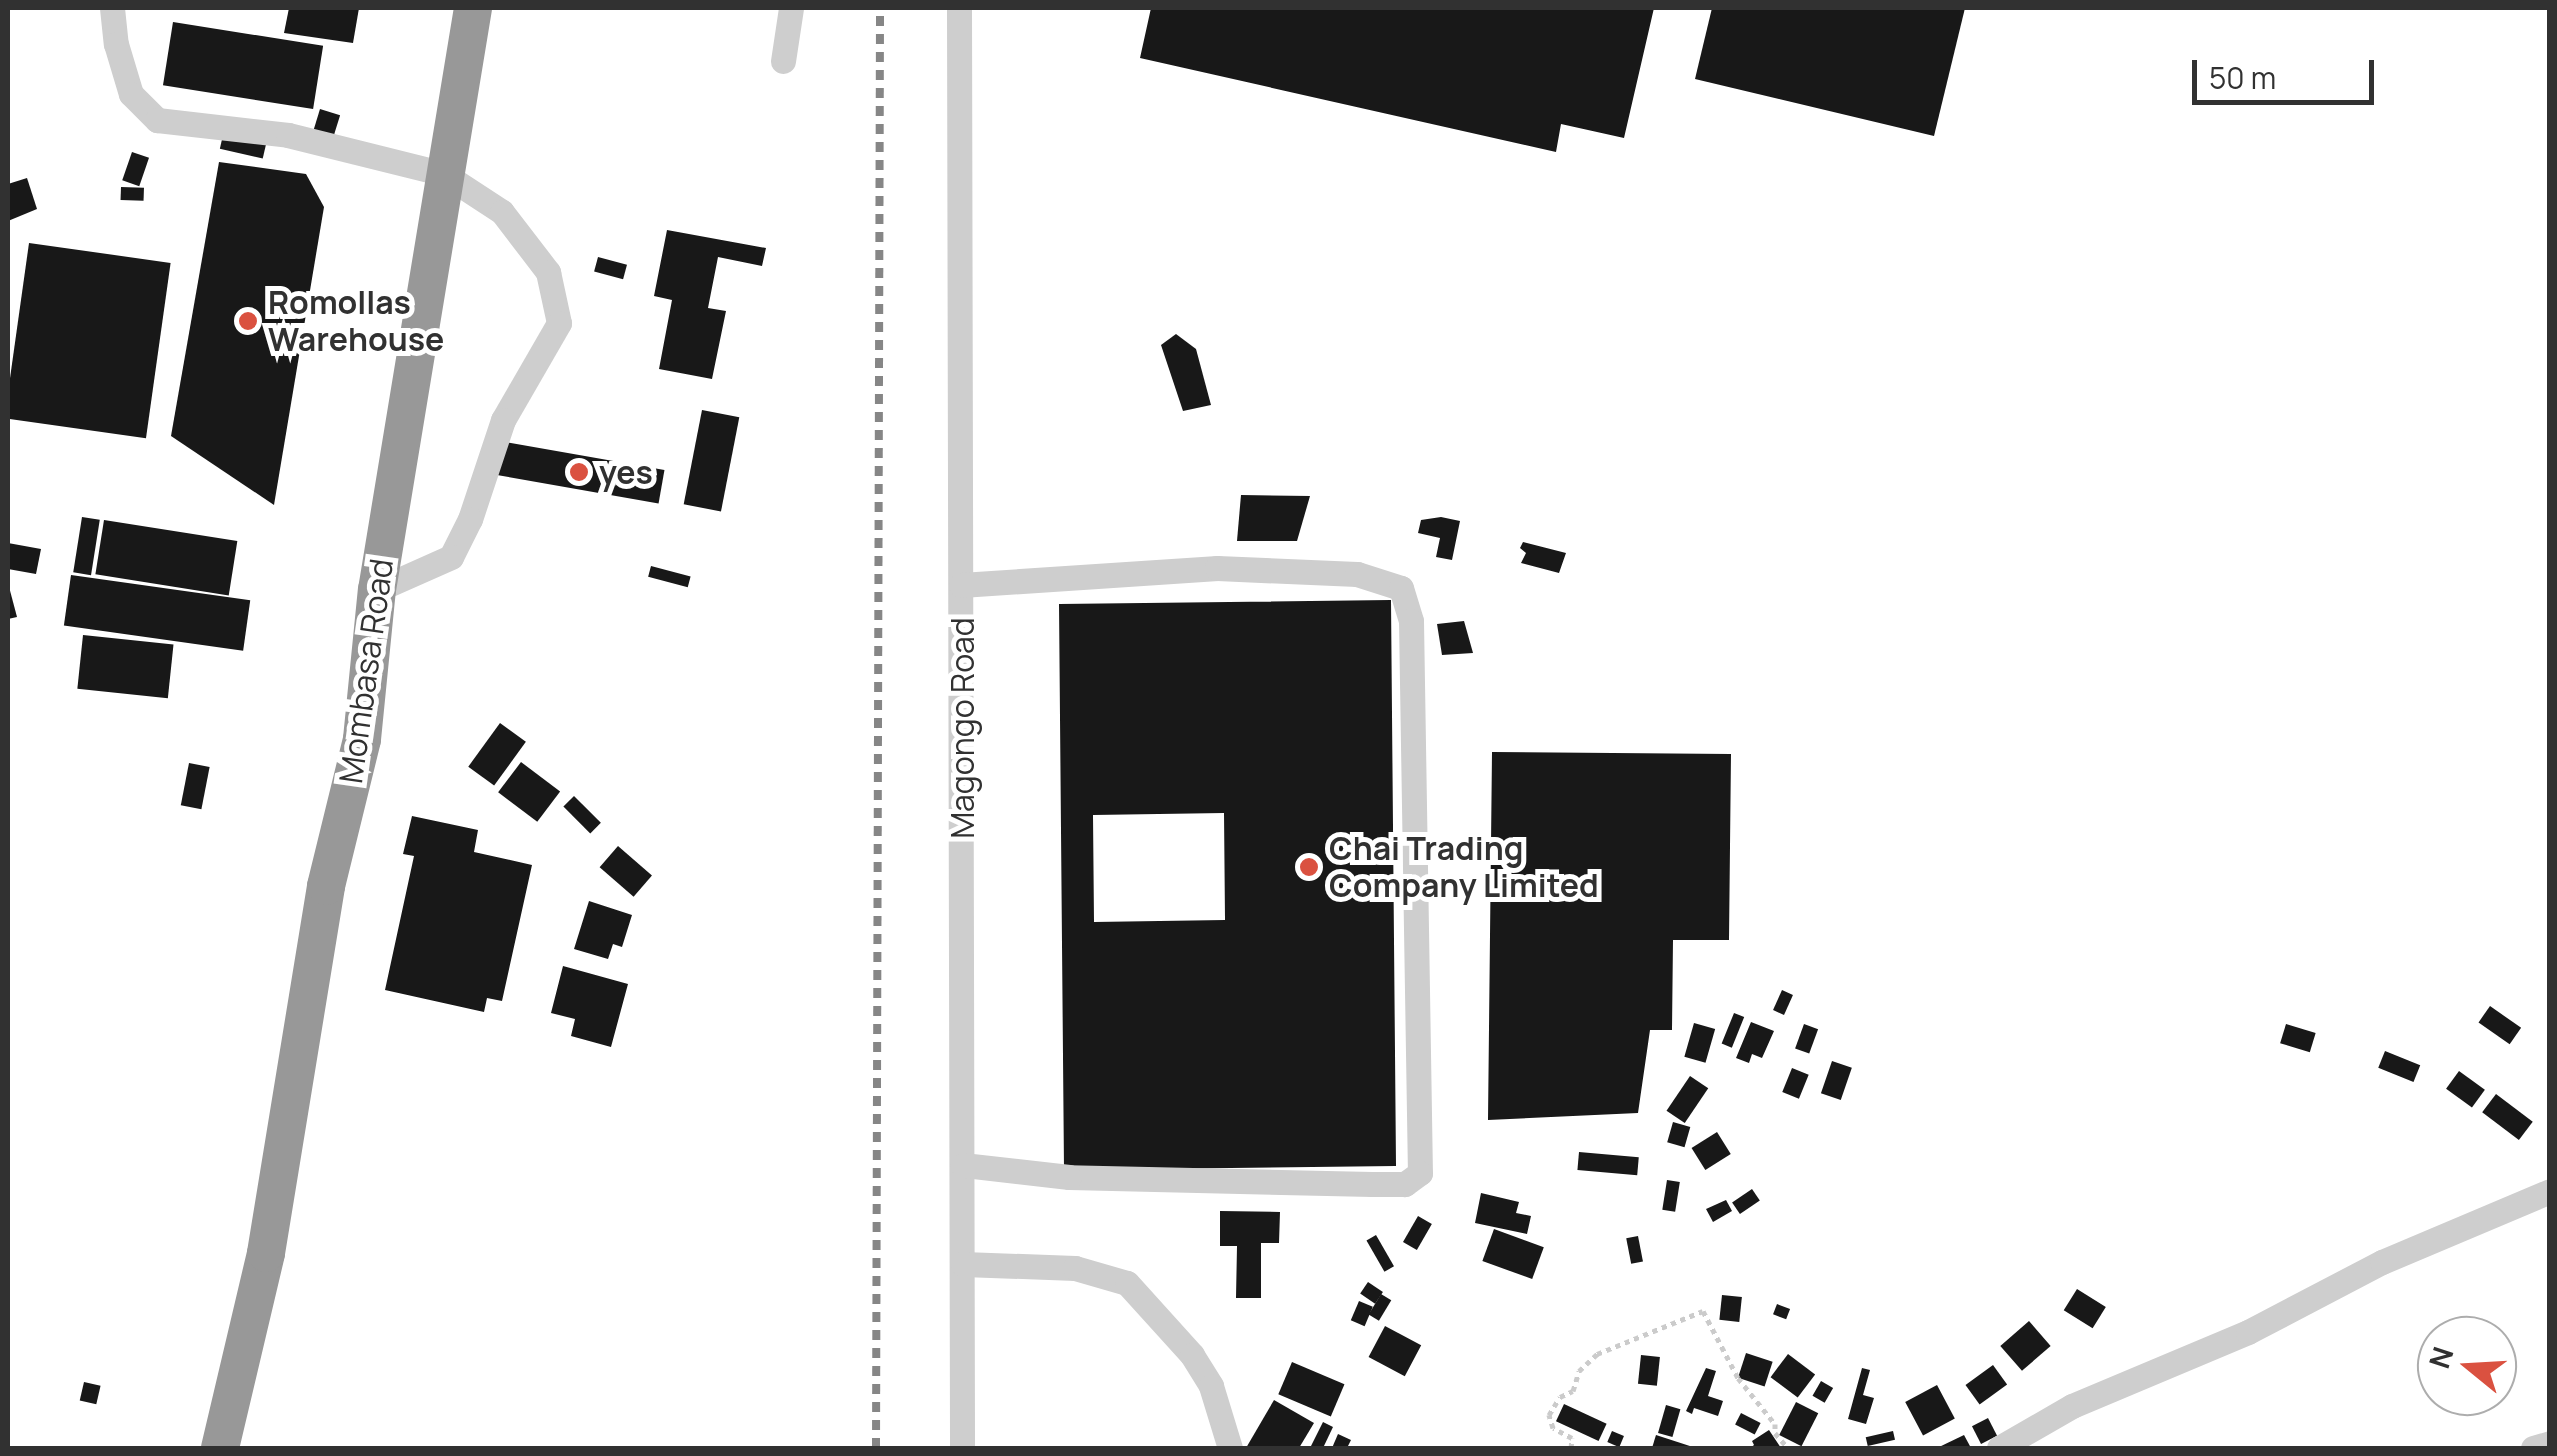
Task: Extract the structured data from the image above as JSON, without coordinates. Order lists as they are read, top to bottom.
{
  "streets": {
    "highway": ["Mombasa Road"],
    "street": ["Magongo Road"]
  },
  "places": ["Romollas Warehouse", "yes", "Chai Trading Company Limited"],
  "scale_bar": "50 m",
  "north": "left"
}
